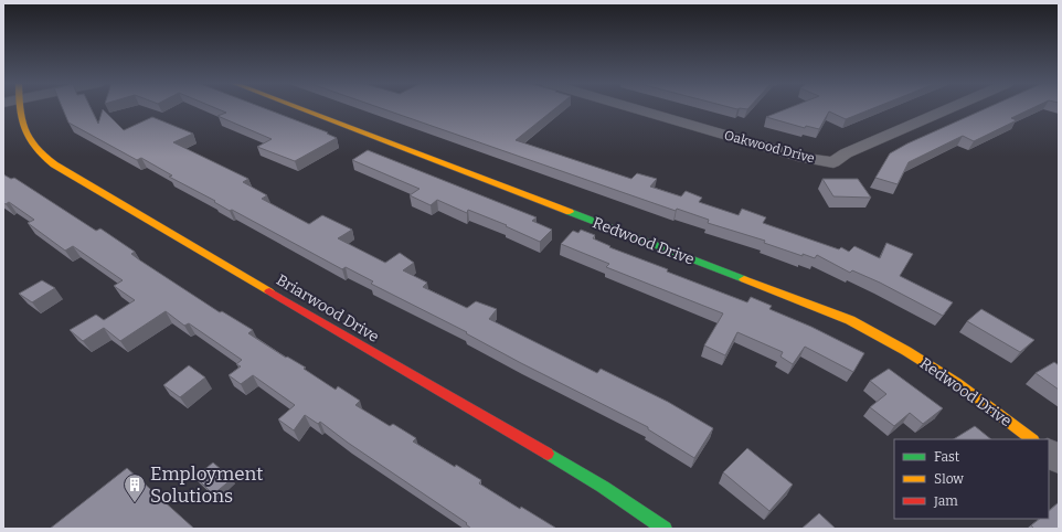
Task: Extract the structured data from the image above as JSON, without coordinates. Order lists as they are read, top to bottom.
{
  "streets": {
    "street": ["Oakwood Drive", "Redwood Drive", "Briarwood Drive"]
  },
  "places": {
    "building": ["Employment Solutions"]
  },
  "legend": ["Fast", "Slow", "Jam"]
}
